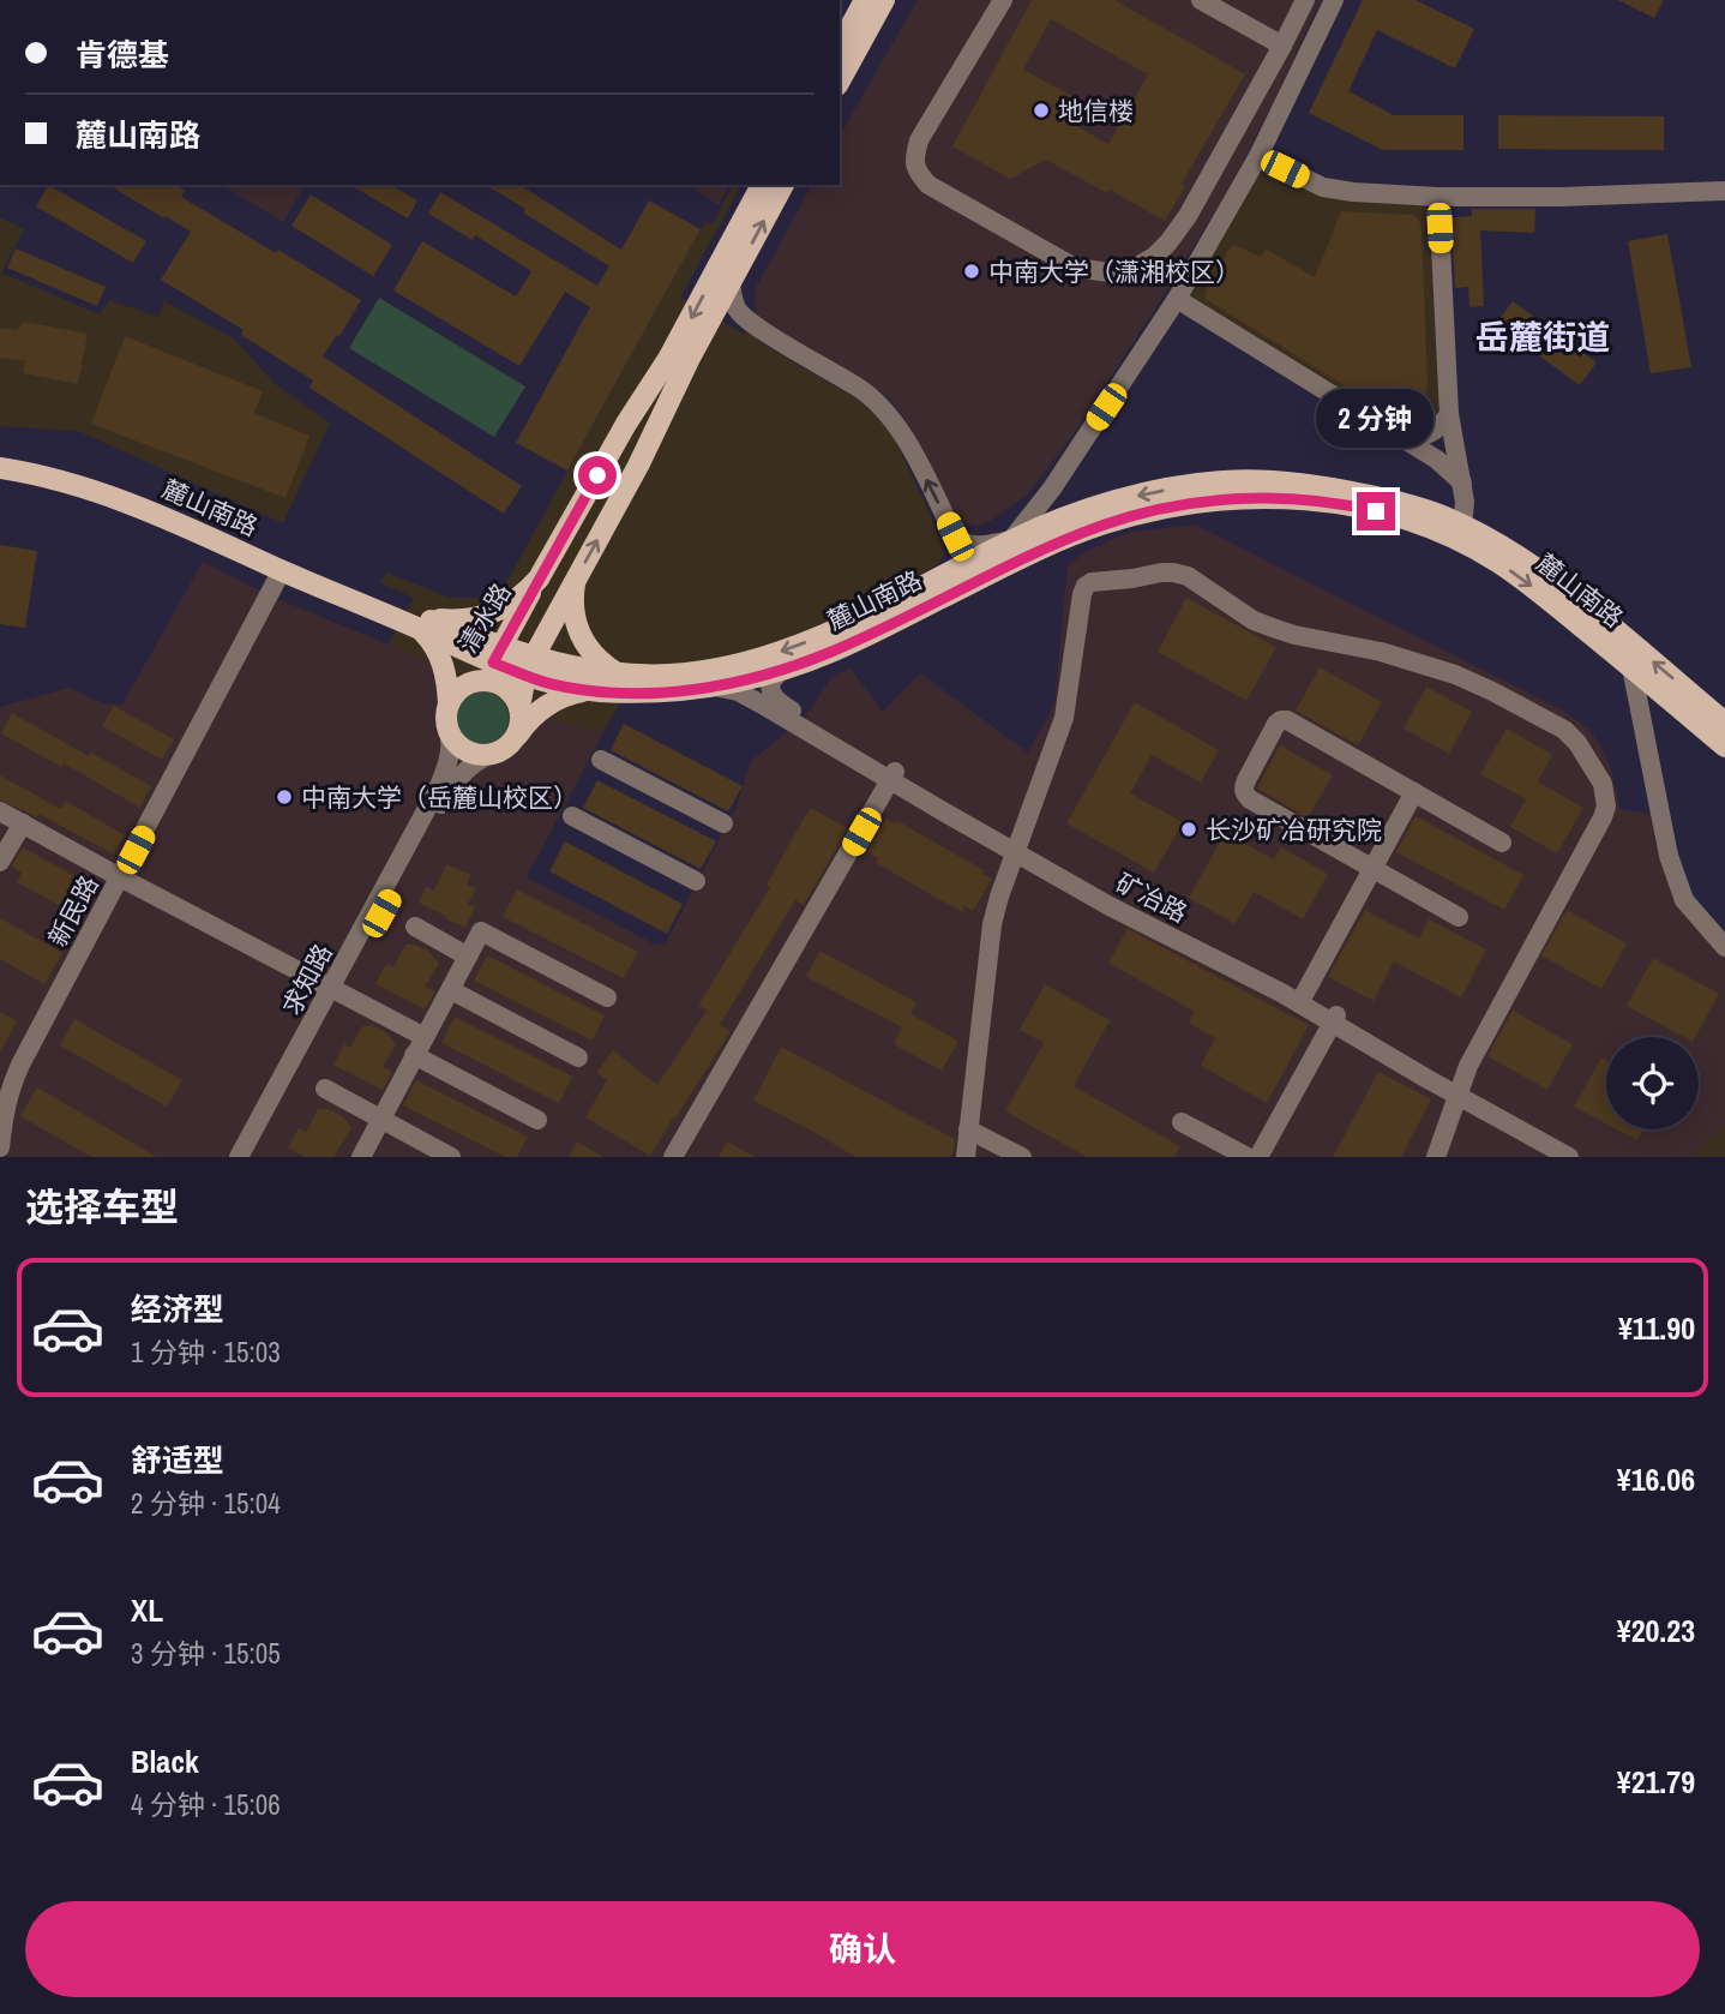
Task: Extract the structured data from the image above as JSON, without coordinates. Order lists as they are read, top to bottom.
{
  "streets": {
    "main road": ["麓山南路", "清水路"],
    "street": ["矿冶路", "新民路", "求知路"]
  },
  "crossings": [
    ["麓山南路", "清水路"],
    ["麓山南路", "矿冶路"],
    ["麓山南路", "新民路"],
    ["清水路", "求知路"]
  ],
  "districts": ["岳麓街道"],
  "places": [
    "地信楼",
    "中南大学（潇湘校区）",
    "中南大学（岳麓山校区）",
    "长沙矿冶研究院"
  ],
  "page": {
    "banner": ["肯德基", "麓山南路"],
    "bubble": "2 分钟",
    "heading": "选择车型",
    "list": [
      {
        "name": "经济型",
        "note": "1 分钟 · 15:03",
        "value": "¥11.90"
      },
      {
        "name": "舒适型",
        "note": "2 分钟 · 15:04",
        "value": "¥16.06"
      },
      {
        "name": "XL",
        "note": "3 分钟 · 15:05",
        "value": "¥20.23"
      },
      {
        "name": "Black",
        "note": "4 分钟 · 15:06",
        "value": "¥21.79"
      }
    ],
    "buttons": "确认"
  }
}
